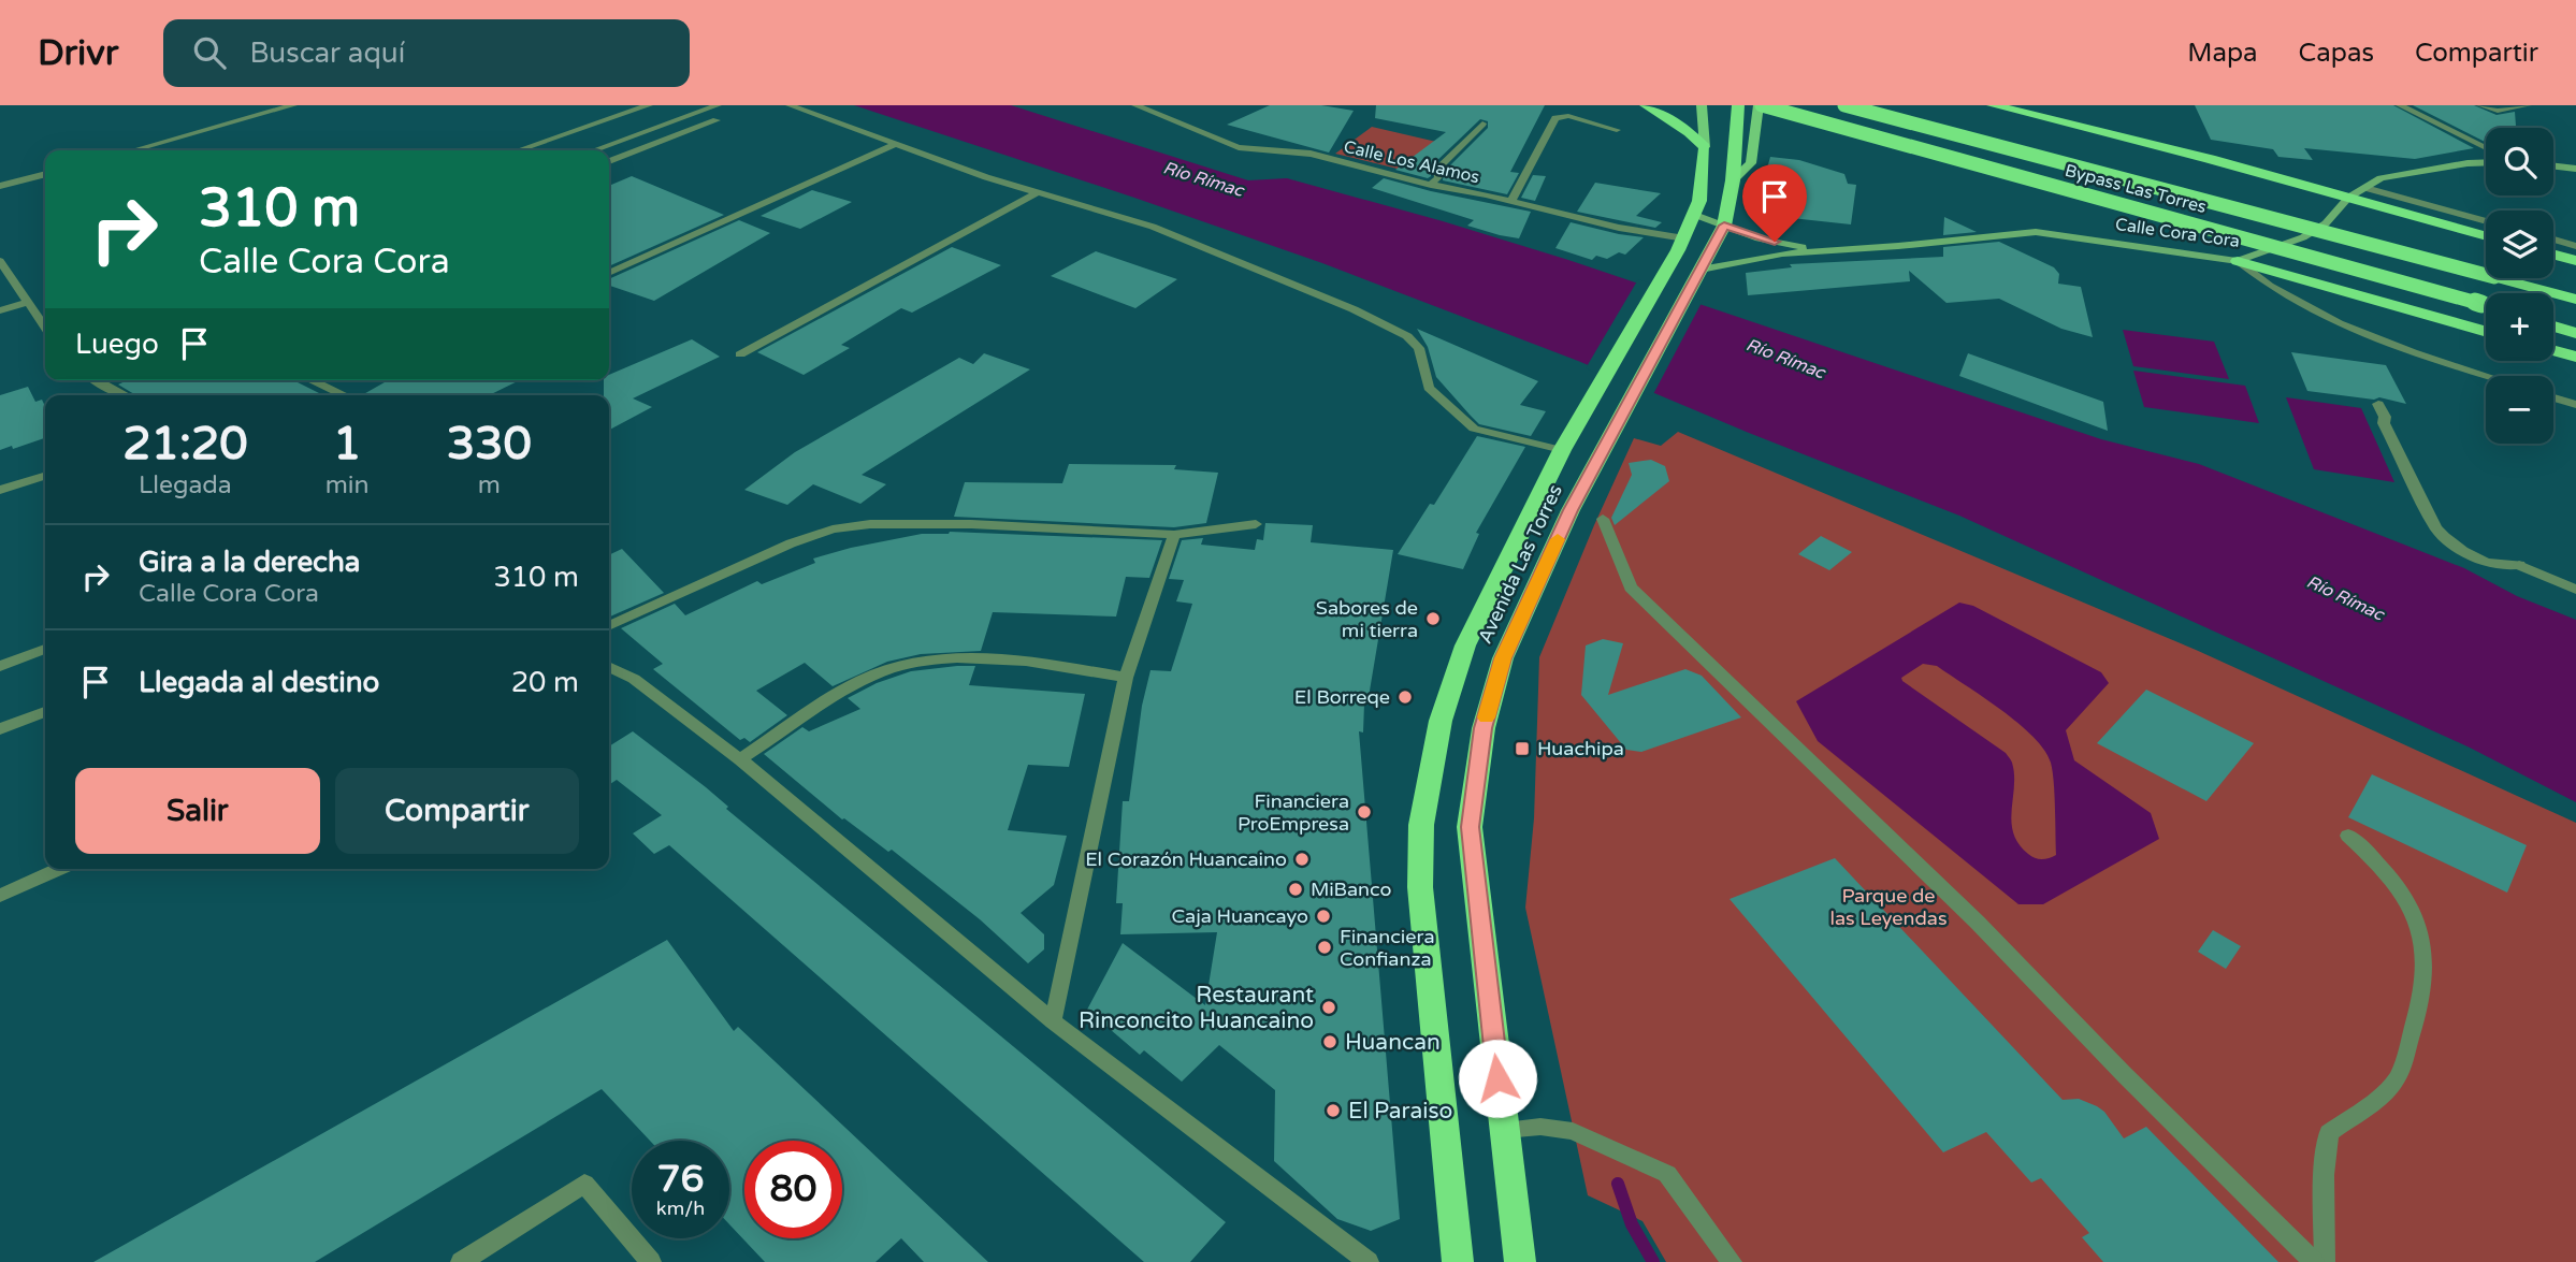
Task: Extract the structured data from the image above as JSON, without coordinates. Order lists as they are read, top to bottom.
{
  "streets": {
    "highway": ["Bypass Las Torres", "Avenida Las Torres"],
    "street": ["Calle Los Alamos", "Calle Cora Cora"]
  },
  "crossings": [
    ["Calle Los Alamos", "Avenida Las Torres"],
    ["Bypass Las Torres", "Avenida Las Torres"],
    ["Calle Cora Cora", "Avenida Las Torres"]
  ],
  "water": ["Río Rímac"],
  "parks": ["Parque de las Leyendas"],
  "places": {
    "other": [
      "Sabores de mi tierra",
      "El Borreqe",
      "Financiera ProEmpresa",
      "El Corazón Huancaino",
      "MiBanco",
      "Caja Huancayo",
      "Financiera Confianza",
      "Restaurant Rinconcito Huancaino",
      "Huancan",
      "El Paraiso"
    ],
    "transit": ["Huachipa"]
  },
  "page": {
    "header": "Drivr",
    "search": "Buscar aquí",
    "nav": ["Mapa", "Capas", "Compartir"],
    "map_buttons": ["+", "−"],
    "turn": ["310 m", "Calle Cora Cora"],
    "then": "Luego",
    "eta": [
      "21:20",
      "Llegada",
      "1",
      "min",
      "330",
      "m"
    ],
    "list": [
      {
        "name": "Gira a la derecha",
        "note": "Calle Cora Cora",
        "value": "310 m"
      },
      {
        "name": "Llegada al destino",
        "value": "20 m"
      }
    ],
    "buttons": ["Salir", "Compartir"],
    "speed": "76 km/h",
    "limit": "80"
  }
}
